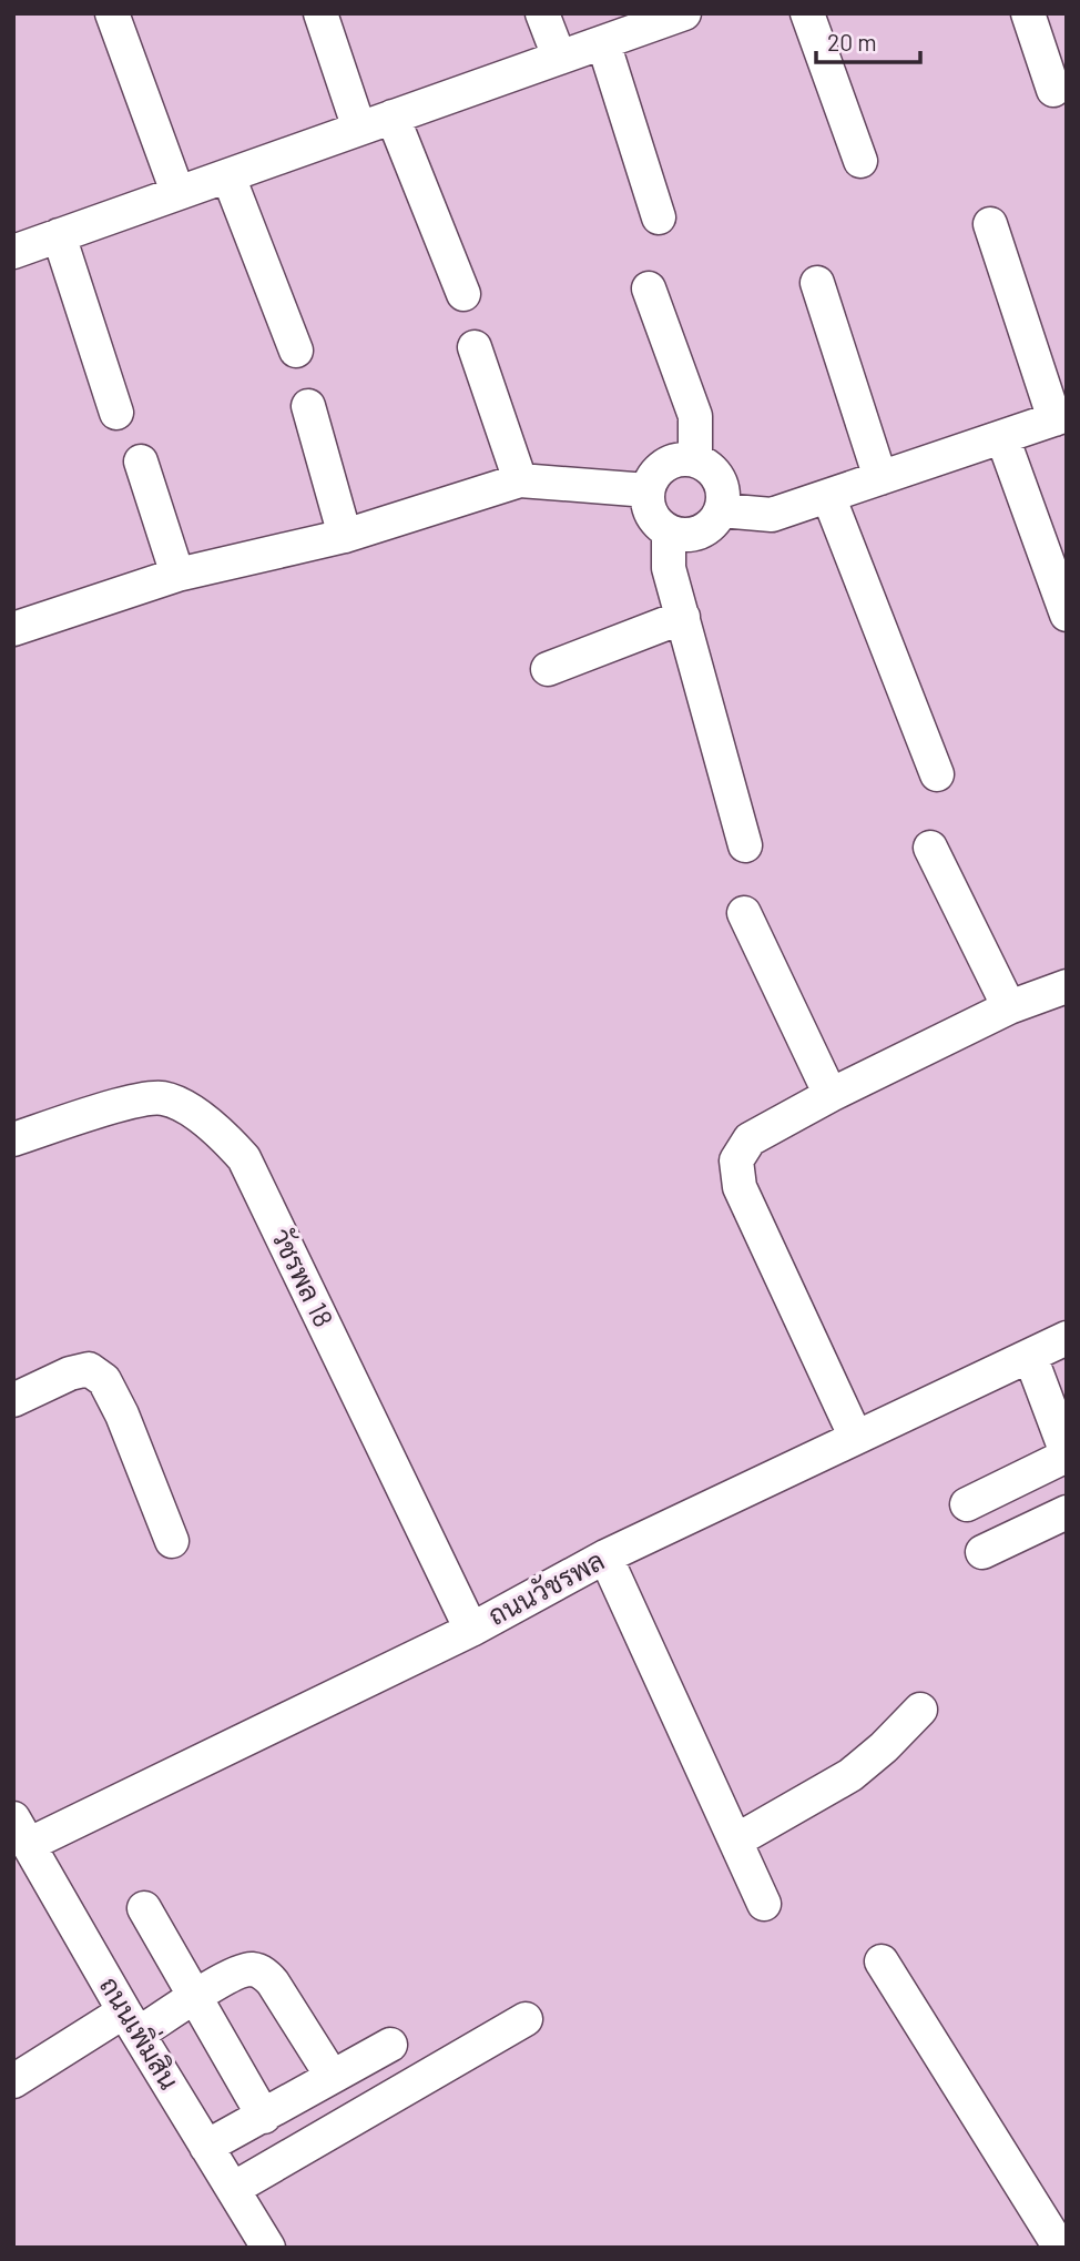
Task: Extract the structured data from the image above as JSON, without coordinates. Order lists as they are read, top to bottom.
{
  "streets": {
    "street": ["วัชรพล 18", "ถนนวัชรพล", "ถนนเพิ่มสิน"]
  },
  "crossings": [
    ["วัชรพล 18", "ถนนวัชรพล"],
    ["ถนนวัชรพล", "ถนนเพิ่มสิน"]
  ],
  "scale_bar": "20 m"
}
